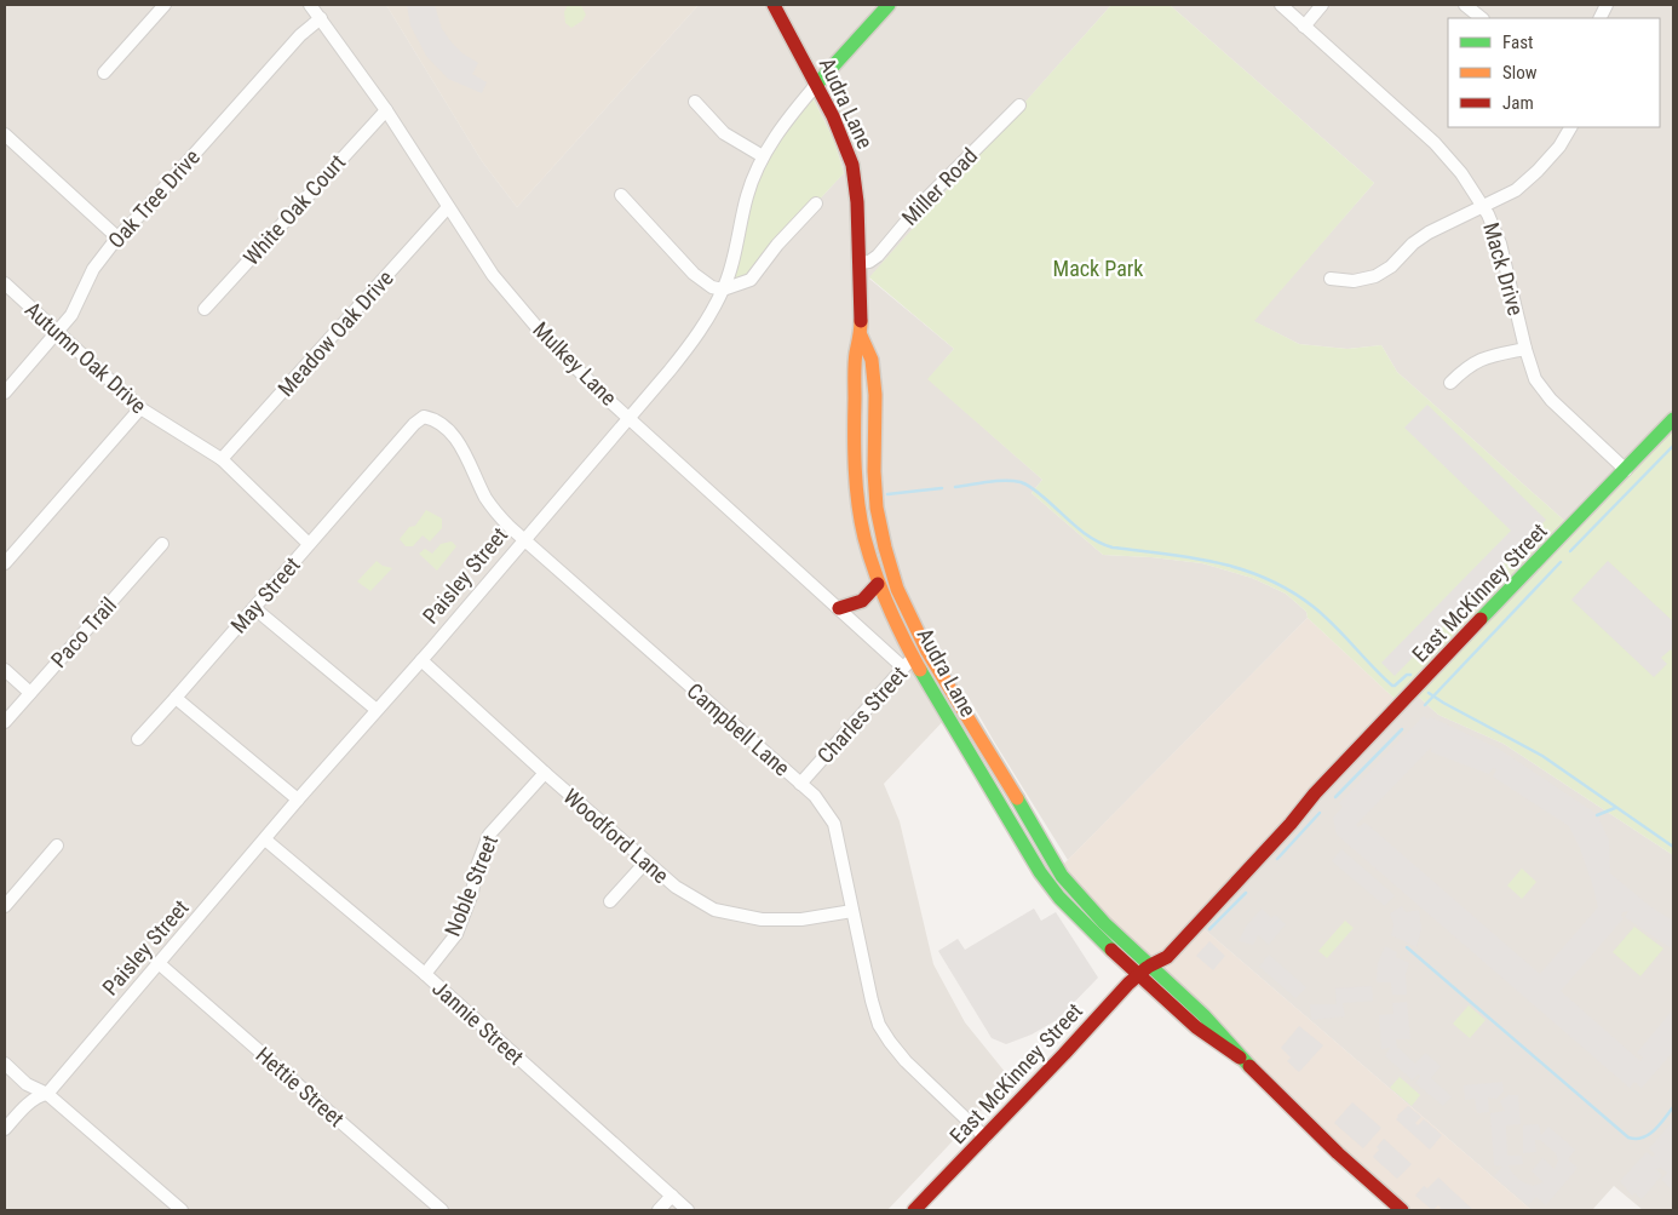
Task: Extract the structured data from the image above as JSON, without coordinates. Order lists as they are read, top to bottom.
{
  "streets": {
    "street": [
      "Audra Lane",
      "Miller Road",
      "Oak Tree Drive",
      "White Oak Court",
      "Mack Drive",
      "Meadow Oak Drive",
      "Autumn Oak Drive",
      "Mulkey Lane",
      "Paisley Street",
      "East McKinney Street",
      "May Street",
      "Paco Trail",
      "Charles Street",
      "Campbell Lane",
      "Woodford Lane",
      "Noble Street",
      "Jannie Street",
      "Hettie Street"
    ]
  },
  "crossings": [
    ["Audra Lane", "Miller Road"],
    ["Audra Lane", "Mulkey Lane"],
    ["Audra Lane", "Paisley Street"],
    ["Audra Lane", "East McKinney Street"],
    ["Audra Lane", "Charles Street"],
    ["Oak Tree Drive", "Autumn Oak Drive"],
    ["Oak Tree Drive", "Mulkey Lane"],
    ["White Oak Court", "Mulkey Lane"],
    ["Mack Drive", "East McKinney Street"],
    ["Meadow Oak Drive", "Autumn Oak Drive"],
    ["Meadow Oak Drive", "Mulkey Lane"],
    ["Autumn Oak Drive", "May Street"],
    ["Mulkey Lane", "Paisley Street"],
    ["Mulkey Lane", "Charles Street"],
    ["Paisley Street", "Campbell Lane"],
    ["Paisley Street", "Woodford Lane"],
    ["Paisley Street", "Jannie Street"],
    ["Paisley Street", "Hettie Street"],
    ["East McKinney Street", "Campbell Lane"],
    ["May Street", "Campbell Lane"],
    ["Charles Street", "Campbell Lane"],
    ["Campbell Lane", "Woodford Lane"],
    ["Woodford Lane", "Noble Street"],
    ["Noble Street", "Jannie Street"]
  ],
  "parks": ["Mack Park"],
  "legend": ["Fast", "Slow", "Jam"]
}
